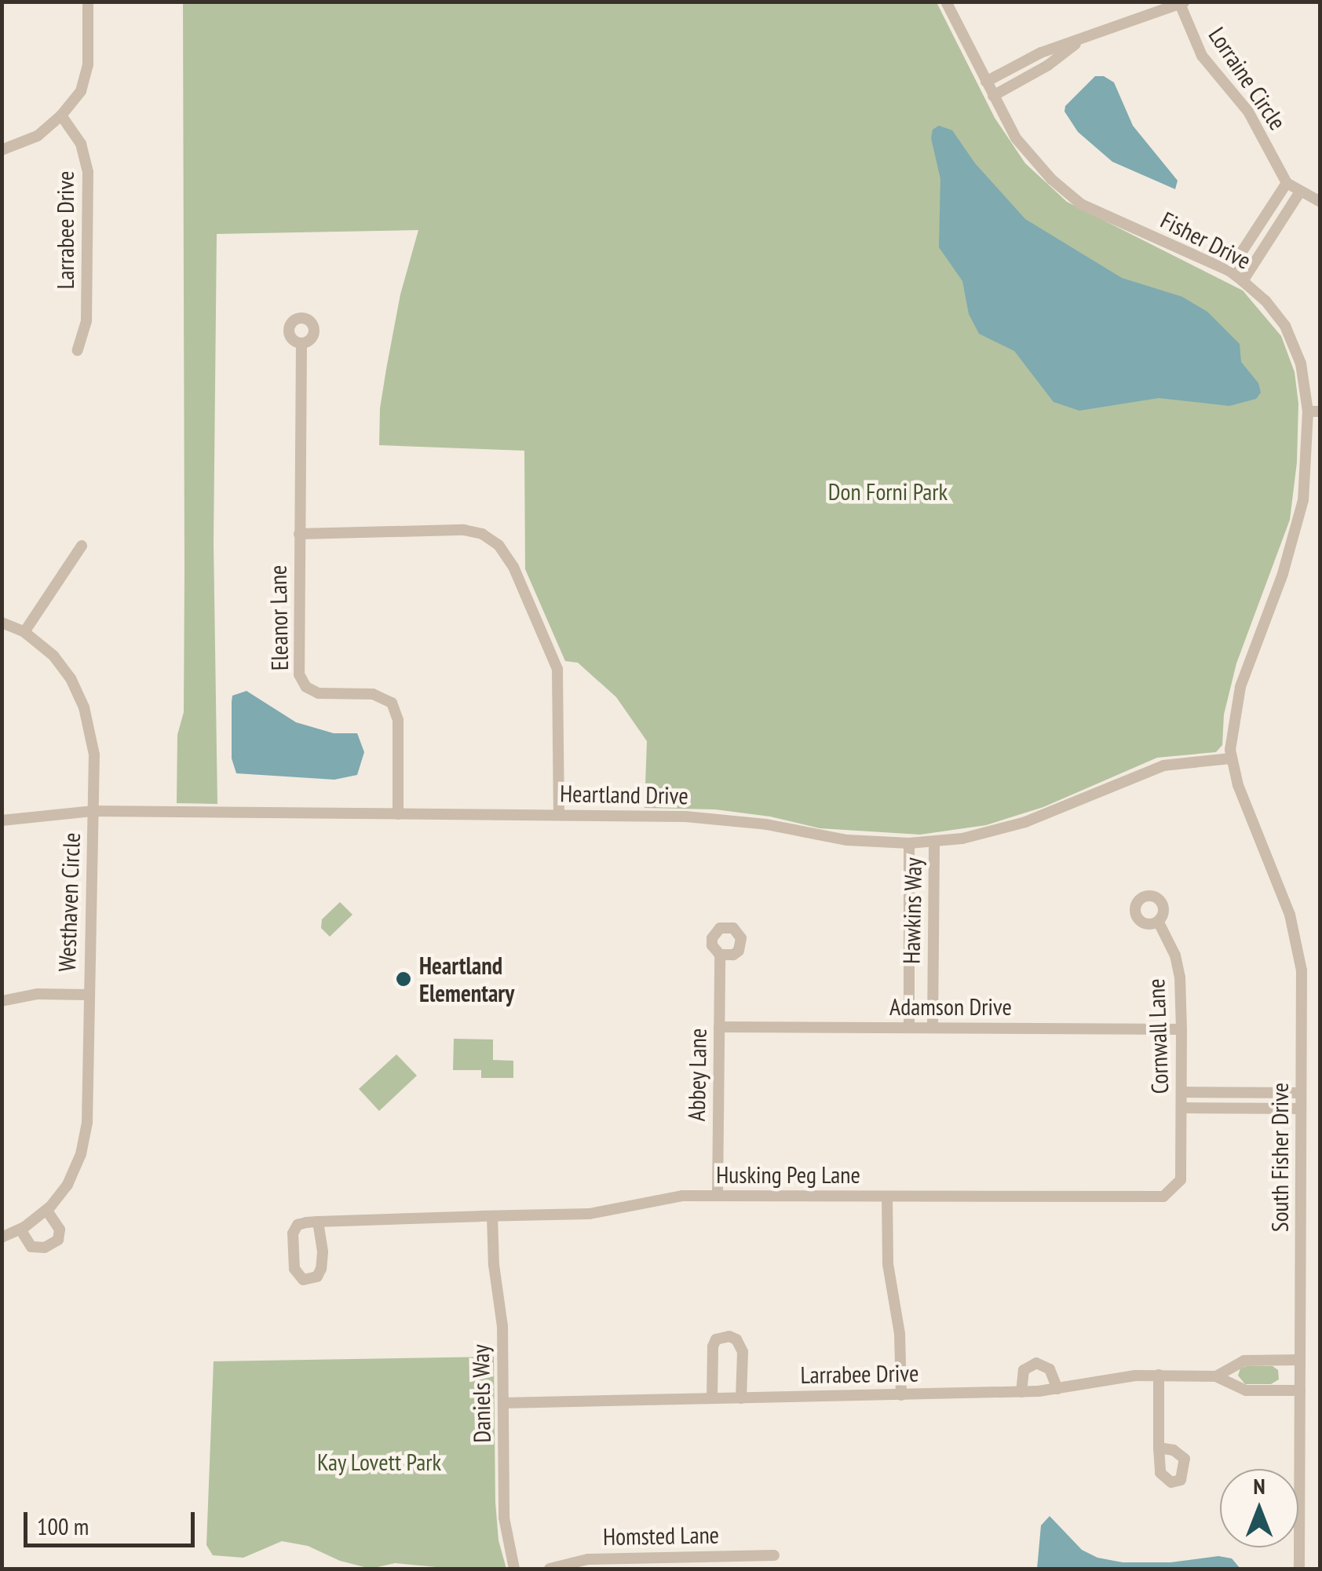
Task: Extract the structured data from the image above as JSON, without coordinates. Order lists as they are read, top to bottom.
{
  "streets": {
    "street": [
      "Lorraine Circle",
      "Larrabee Drive",
      "Fisher Drive",
      "Eleanor Lane",
      "Heartland Drive",
      "Westhaven Circle",
      "Hawkins Way",
      "Adamson Drive",
      "Cornwall Lane",
      "Abbey Lane",
      "South Fisher Drive",
      "Husking Peg Lane",
      "Daniels Way",
      "Homsted Lane"
    ]
  },
  "crossings": [
    ["Larrabee Drive", "South Fisher Drive"],
    ["Larrabee Drive", "Daniels Way"],
    ["Fisher Drive", "Heartland Drive"],
    ["Fisher Drive", "South Fisher Drive"],
    ["Eleanor Lane", "Heartland Drive"],
    ["Heartland Drive", "Westhaven Circle"],
    ["Heartland Drive", "Hawkins Way"],
    ["Heartland Drive", "South Fisher Drive"],
    ["Hawkins Way", "Adamson Drive"],
    ["Adamson Drive", "Cornwall Lane"],
    ["Adamson Drive", "Abbey Lane"],
    ["Cornwall Lane", "Husking Peg Lane"],
    ["Abbey Lane", "Husking Peg Lane"],
    ["Husking Peg Lane", "Daniels Way"]
  ],
  "parks": ["Don Forni Park", "Kay Lovett Park"],
  "places": ["Heartland Elementary"],
  "scale_bar": "100 m",
  "north": "top"
}
